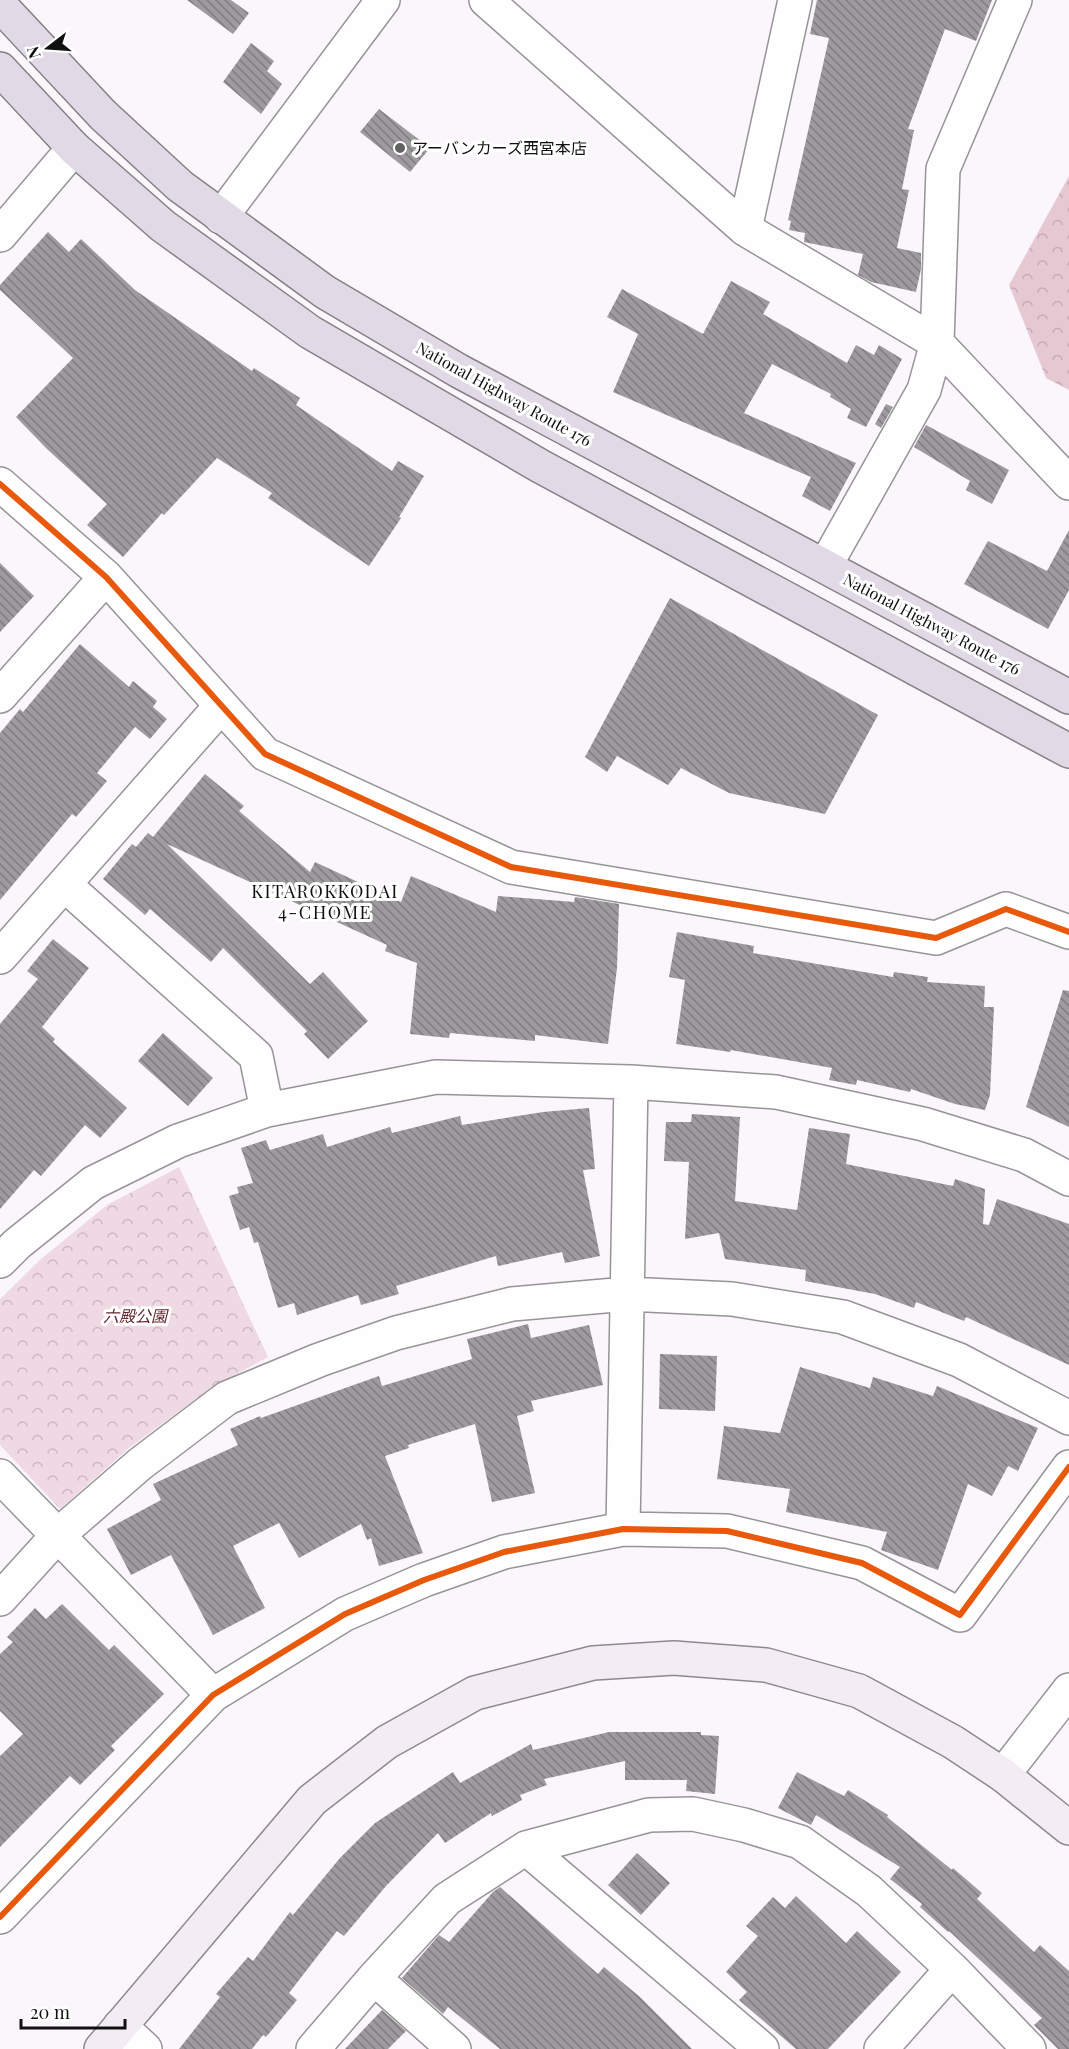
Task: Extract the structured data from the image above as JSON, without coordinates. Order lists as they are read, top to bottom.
{
  "streets": {
    "highway": ["National Highway Route 176"]
  },
  "districts": ["KITAROKKODAI 4-CHOME"],
  "parks": ["六殿公園"],
  "places": ["アーバンカーズ西宮本店"],
  "scale_bar": "20 m",
  "north": "left"
}
